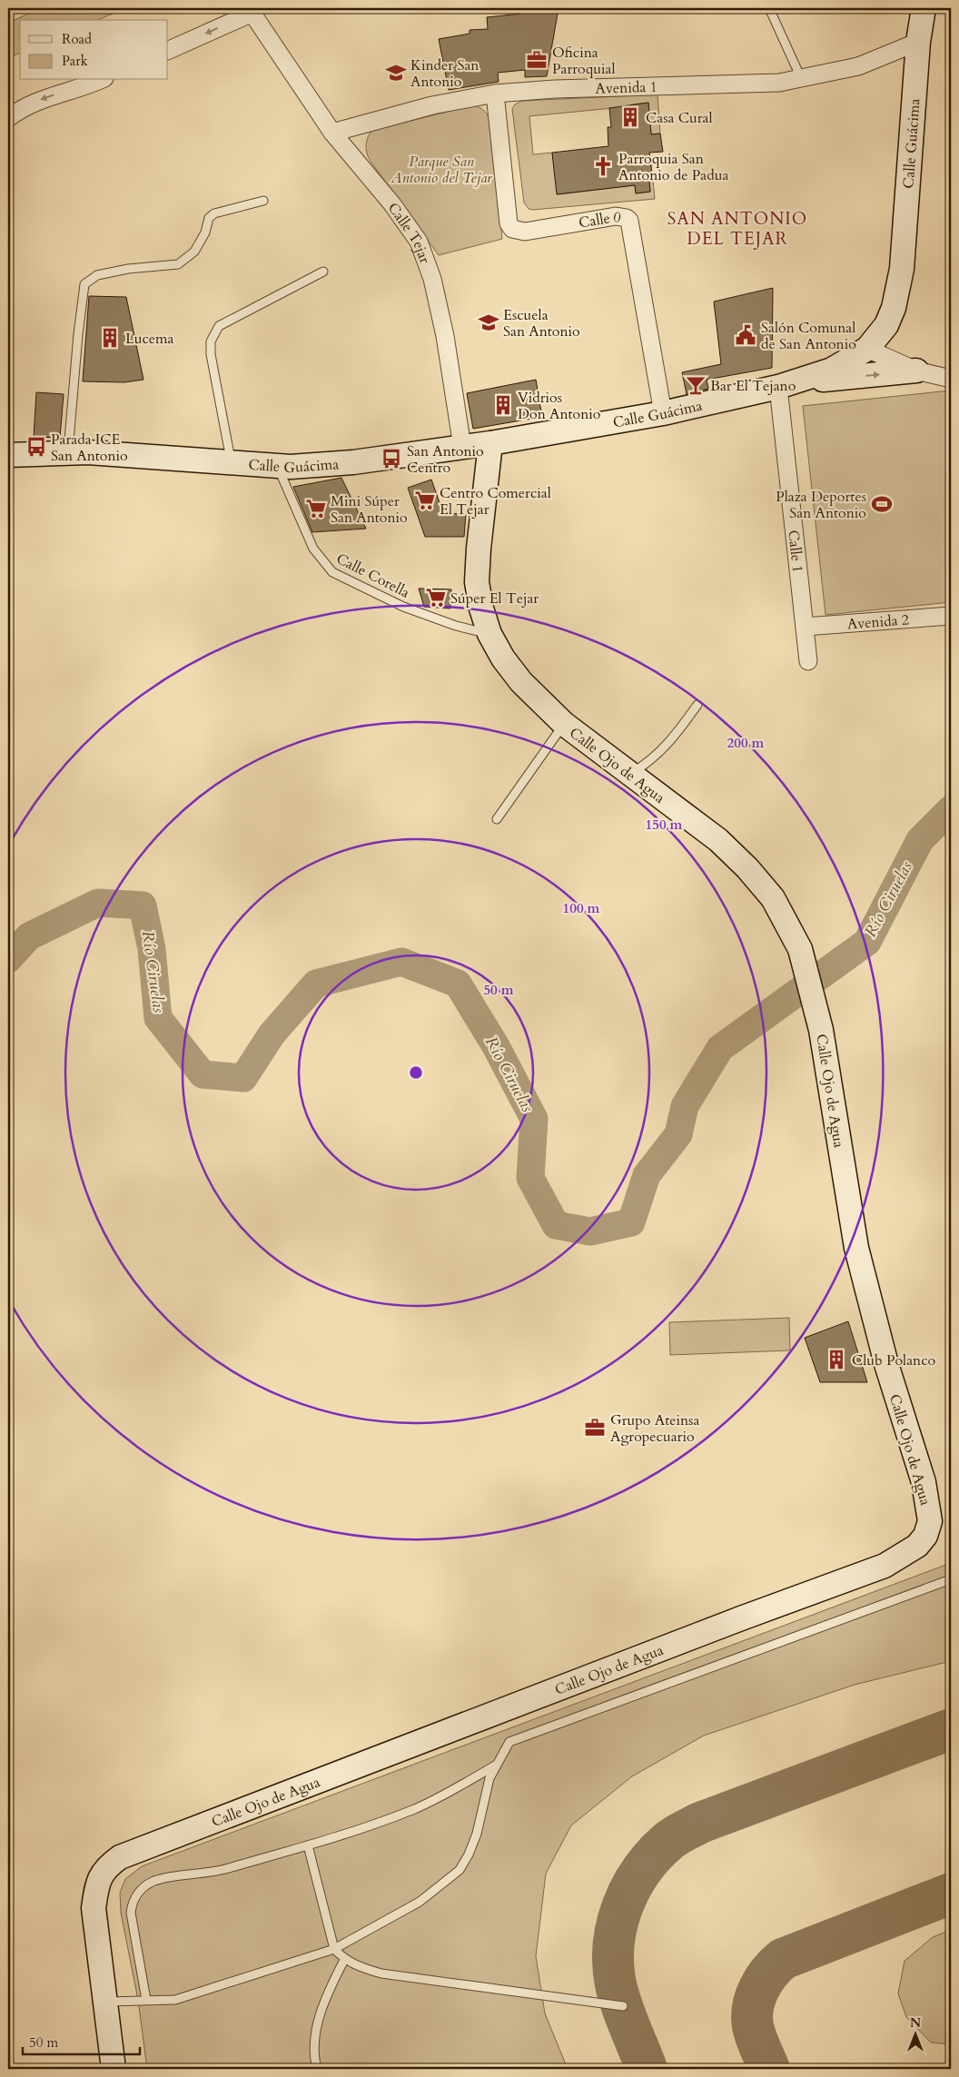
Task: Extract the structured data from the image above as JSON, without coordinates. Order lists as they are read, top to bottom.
{
  "streets": {
    "main road": ["Calle Guácima", "Calle Ojo de Agua"],
    "street": [
      "Avenida 1",
      "Calle 0",
      "Calle Tejar",
      "Calle 1",
      "Avenida 2"
    ],
    "lane": ["Calle Corella"]
  },
  "crossings": [
    ["Avenida 1", "Calle Guácima"],
    ["Avenida 1", "Calle 0"],
    ["Avenida 1", "Calle Tejar"],
    ["Calle Guácima", "Calle 0"],
    ["Calle Guácima", "Calle Tejar"],
    ["Calle Guácima", "Calle 1"],
    ["Calle Guácima", "Calle Corella"],
    ["Calle Guácima", "Calle Ojo de Agua"],
    ["Calle 1", "Avenida 2"],
    ["Calle Corella", "Calle Ojo de Agua"]
  ],
  "districts": ["SAN ANTONIO DEL TEJAR"],
  "water": ["Río Ciruelas"],
  "parks": ["Parque San Antonio del Tejar"],
  "places": {
    "office": ["Oficina Parroquial", "Grupo Ateinsa Agropecuario"],
    "school or university": ["Kinder San Antonio", "Escuela San Antonio"],
    "building": [
      "Casa Cural",
      "Lucema",
      "Vidrios Don Antonio",
      "Club Polanco"
    ],
    "church": ["Parroquia San Antonio de Padua"],
    "public building": ["Salón Comunal de San Antonio"],
    "bar": ["Bar El Tejano"],
    "bus stop": ["Parada ICE San Antonio", "San Antonio Centro"],
    "supermarket": ["Centro Comercial El Tejar", "Mini Súper San Antonio", "Súper El Tejar"],
    "sports": ["Plaza Deportes San Antonio"]
  },
  "legend": ["Road", "Park"],
  "scale_bar": "50 m",
  "north": "top",
  "rings": [
    "200 m",
    "150 m",
    "100 m",
    "50 m"
  ]
}
